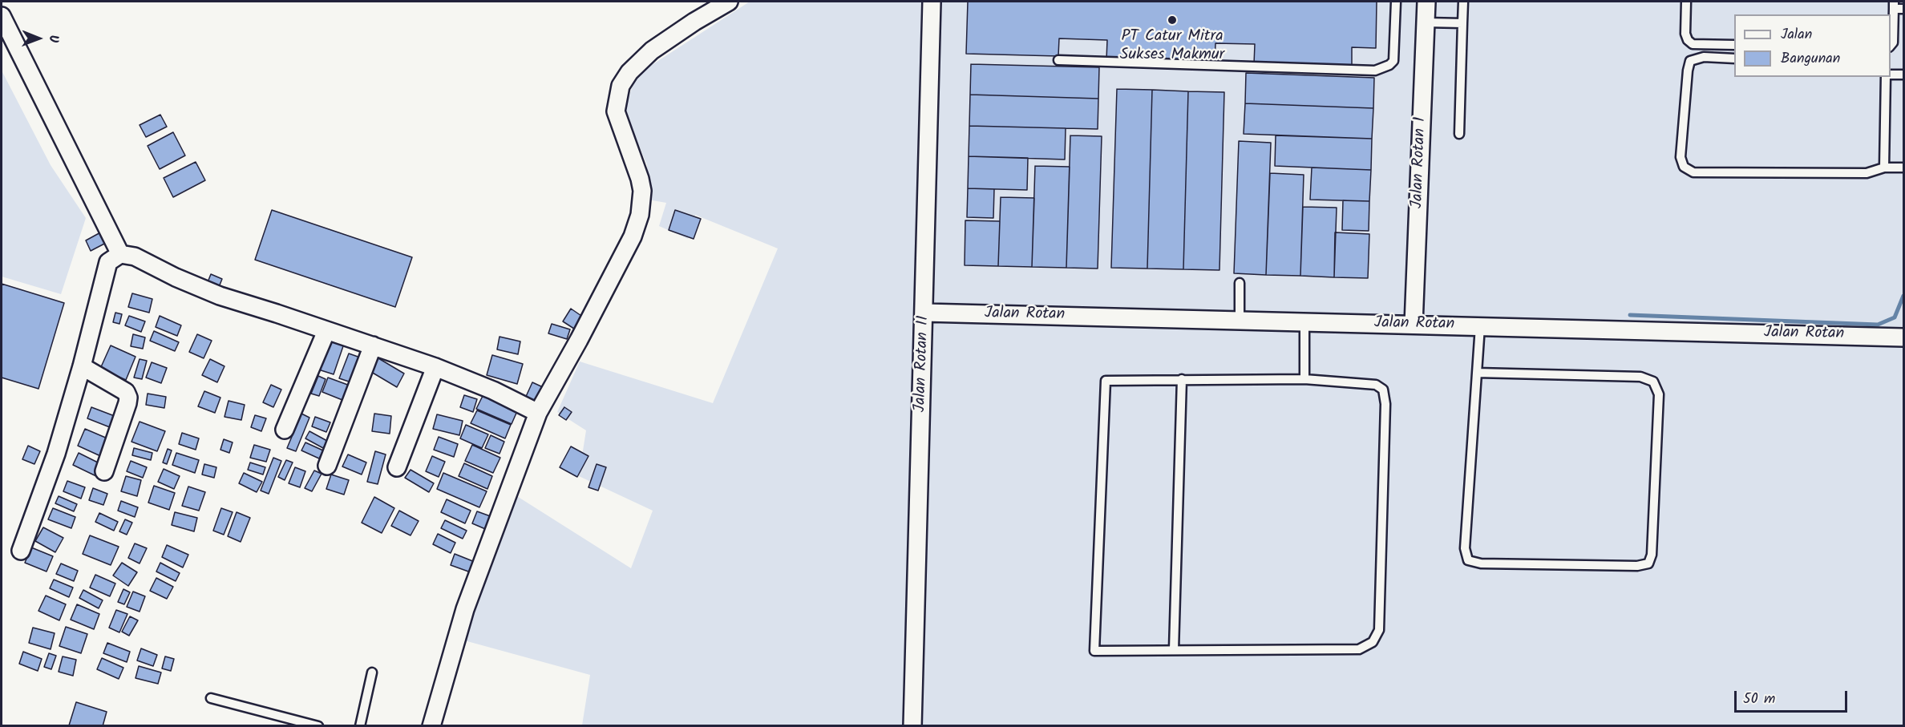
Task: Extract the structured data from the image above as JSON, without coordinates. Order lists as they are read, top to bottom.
{
  "streets": {
    "street": ["Jalan Rotan 1", "Jalan Rotan", "Jalan Rotan II"]
  },
  "crossings": [
    ["Jalan Rotan 1", "Jalan Rotan"],
    ["Jalan Rotan", "Jalan Rotan II"]
  ],
  "places": ["PT Catur Mitra Sukses Makmur"],
  "legend": ["Jalan", "Bangunan"],
  "scale_bar": "50 m",
  "north": "right"
}
